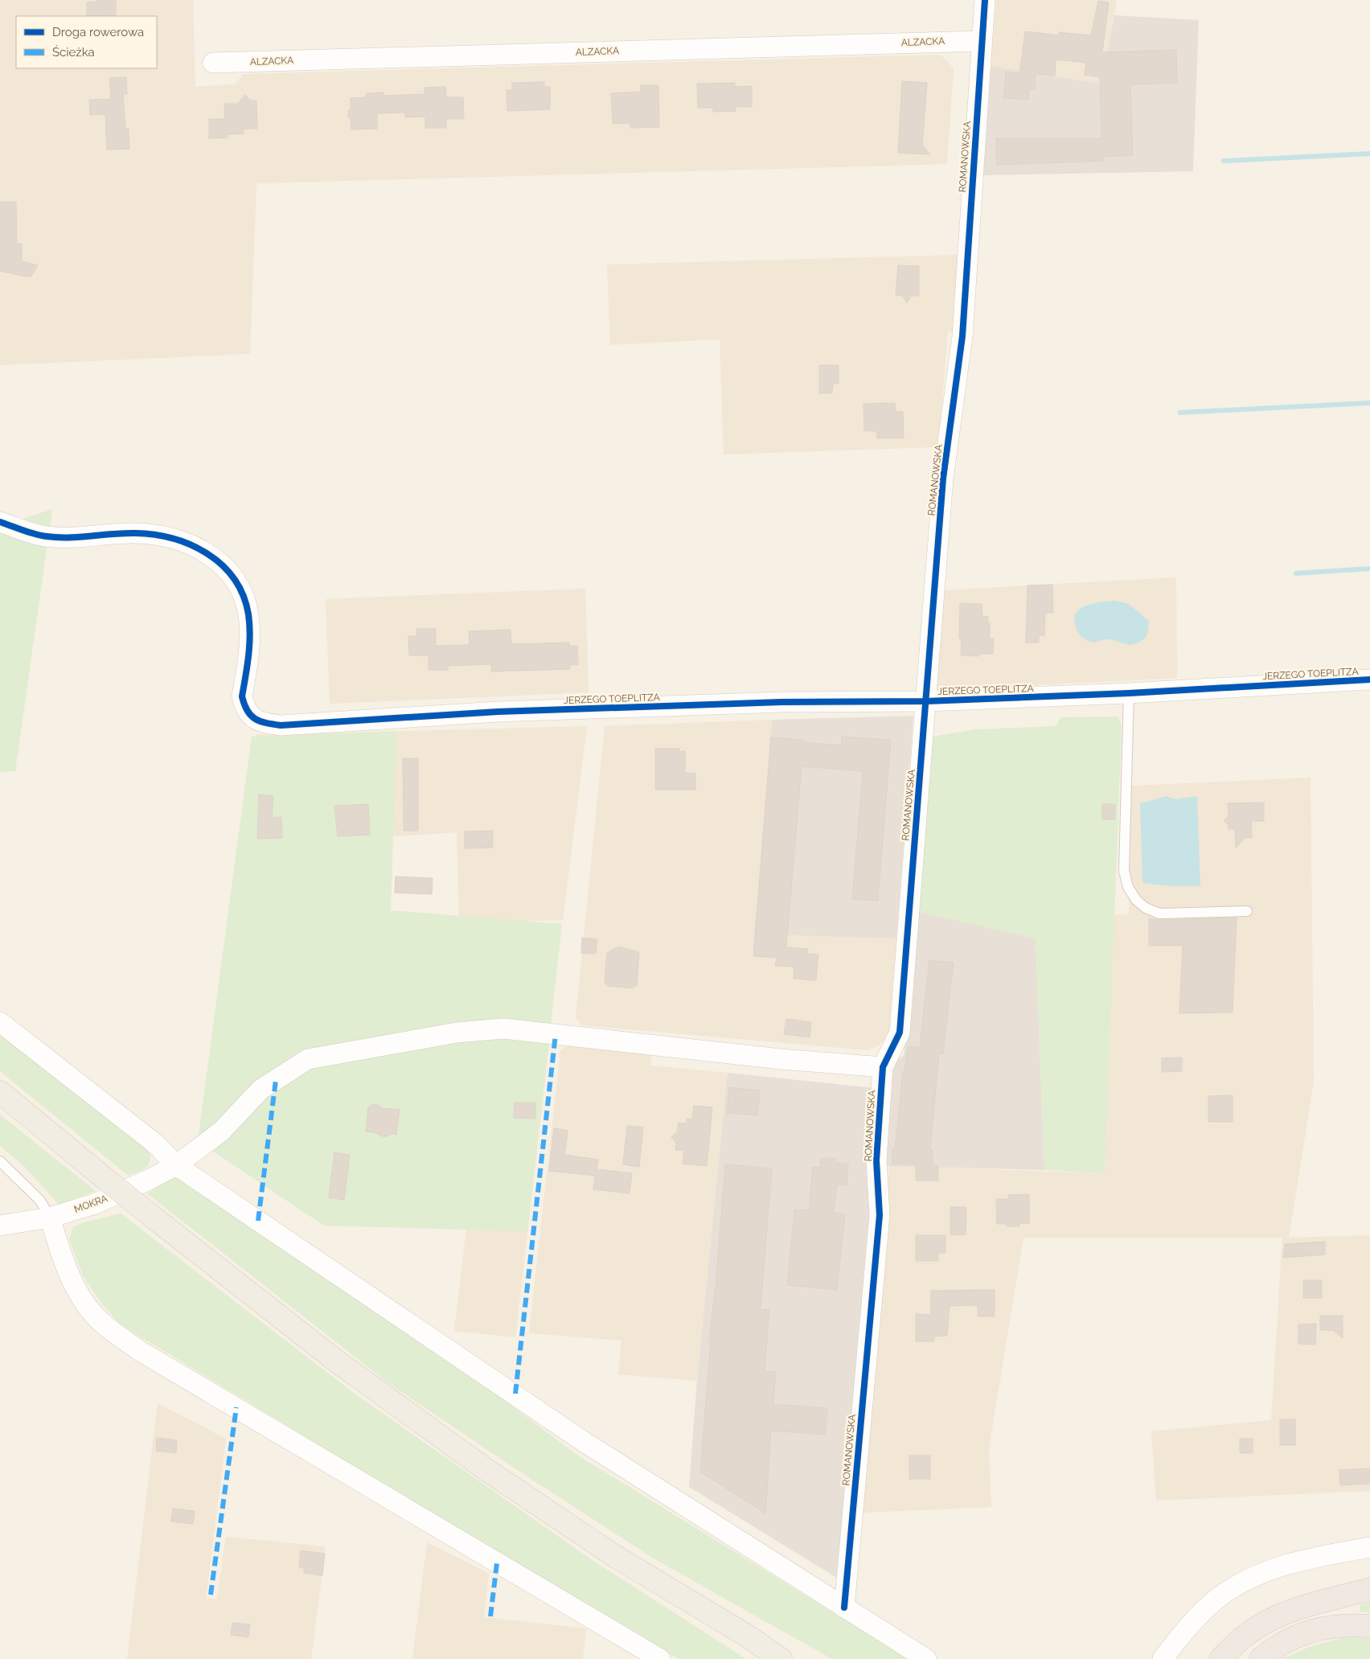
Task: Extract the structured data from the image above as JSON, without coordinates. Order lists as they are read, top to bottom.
{
  "streets": {
    "street": [
      "ALZACKA",
      "ROMANOWSKA",
      "JERZEGO TOEPLITZA",
      "MOKRA"
    ]
  },
  "crossings": [
    ["ALZACKA", "ROMANOWSKA"],
    ["ROMANOWSKA", "JERZEGO TOEPLITZA"],
    ["ROMANOWSKA", "MOKRA"]
  ],
  "legend": ["Droga rowerowa", "Ścieżka"]
}
